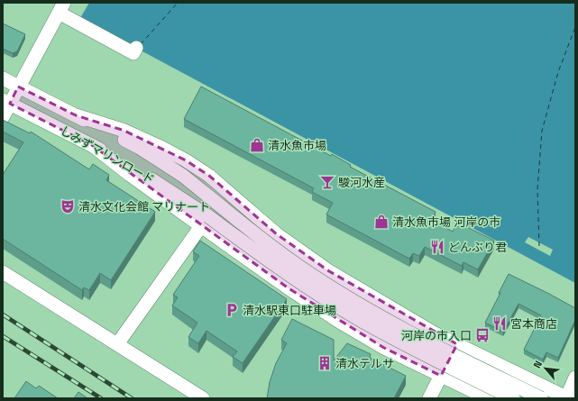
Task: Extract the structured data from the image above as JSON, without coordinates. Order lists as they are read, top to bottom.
{
  "streets": {
    "street": ["しみずマリンロード"]
  },
  "places": {
    "shop": ["清水魚市場", "清水魚市場 河岸の市"],
    "bar": ["駿河水産"],
    "theatre": ["清水文化会館 マリナート"],
    "restaurant": ["どんぶり君", "宮本商店"],
    "parking": ["清水駅東口駐車場"],
    "bus stop": ["河岸の市入口"],
    "building": ["清水テルサ"]
  },
  "north": "top left"
}
